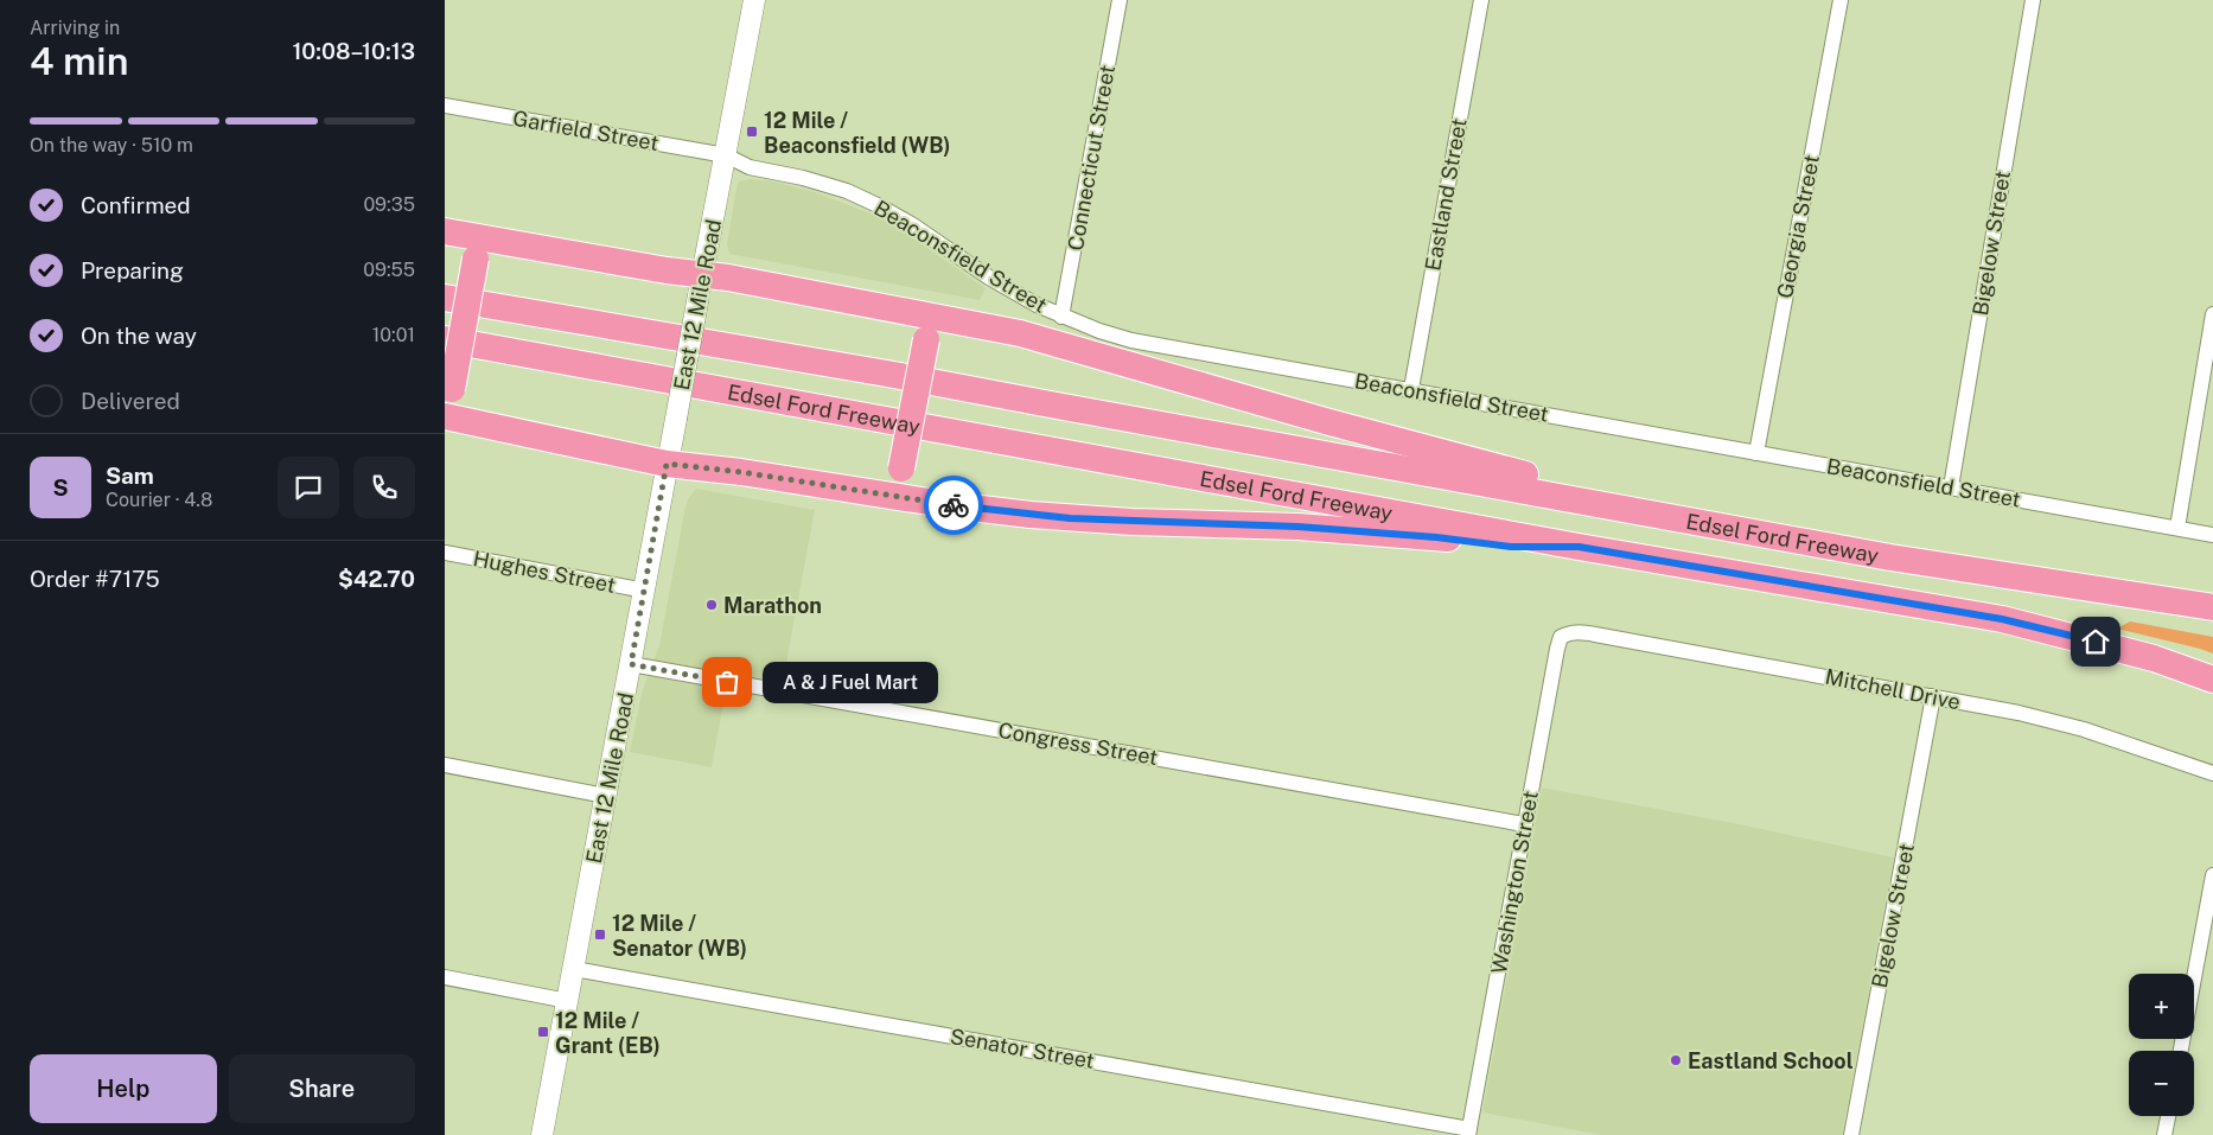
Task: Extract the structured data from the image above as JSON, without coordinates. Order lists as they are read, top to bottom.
{
  "streets": {
    "highway": ["Edsel Ford Freeway"],
    "main road": ["East 12 Mile Road"],
    "street": [
      "Garfield Street",
      "Connecticut Street",
      "Eastland Street",
      "Georgia Street",
      "Bigelow Street",
      "Beaconsfield Street",
      "Hughes Street",
      "Mitchell Drive",
      "Congress Street",
      "Washington Street",
      "Senator Street"
    ]
  },
  "crossings": [
    ["Garfield Street", "Beaconsfield Street"],
    ["Garfield Street", "East 12 Mile Road"],
    ["Connecticut Street", "Beaconsfield Street"],
    ["Eastland Street", "Beaconsfield Street"],
    ["Georgia Street", "Beaconsfield Street"],
    ["Bigelow Street", "Beaconsfield Street"],
    ["Bigelow Street", "Mitchell Drive"],
    ["Beaconsfield Street", "East 12 Mile Road"],
    ["East 12 Mile Road", "Hughes Street"],
    ["East 12 Mile Road", "Congress Street"],
    ["East 12 Mile Road", "Senator Street"],
    ["Mitchell Drive", "Washington Street"],
    ["Congress Street", "Washington Street"],
    ["Washington Street", "Senator Street"]
  ],
  "places": {
    "transit": ["12 Mile / Beaconsfield (WB)", "12 Mile / Senator (WB)", "12 Mile / Grant (EB)"],
    "other": ["Marathon", "A & J Fuel Mart", "Eastland School"]
  },
  "page": {
    "heading": ["4 min", "Arriving in", "10:08–10:13"],
    "panel": [
      "Sam",
      "Courier · 4.8",
      "Order #7175",
      "$42.70"
    ],
    "bar": "On the way · 510 m",
    "list": [
      ["Confirmed", "09:35"],
      ["Preparing", "09:55"],
      ["On the way", "10:01"],
      "Delivered"
    ],
    "round": "S",
    "bubble": "A & J Fuel Mart",
    "map_buttons": ["+", "−"],
    "buttons": ["Help", "Share"]
  }
}
